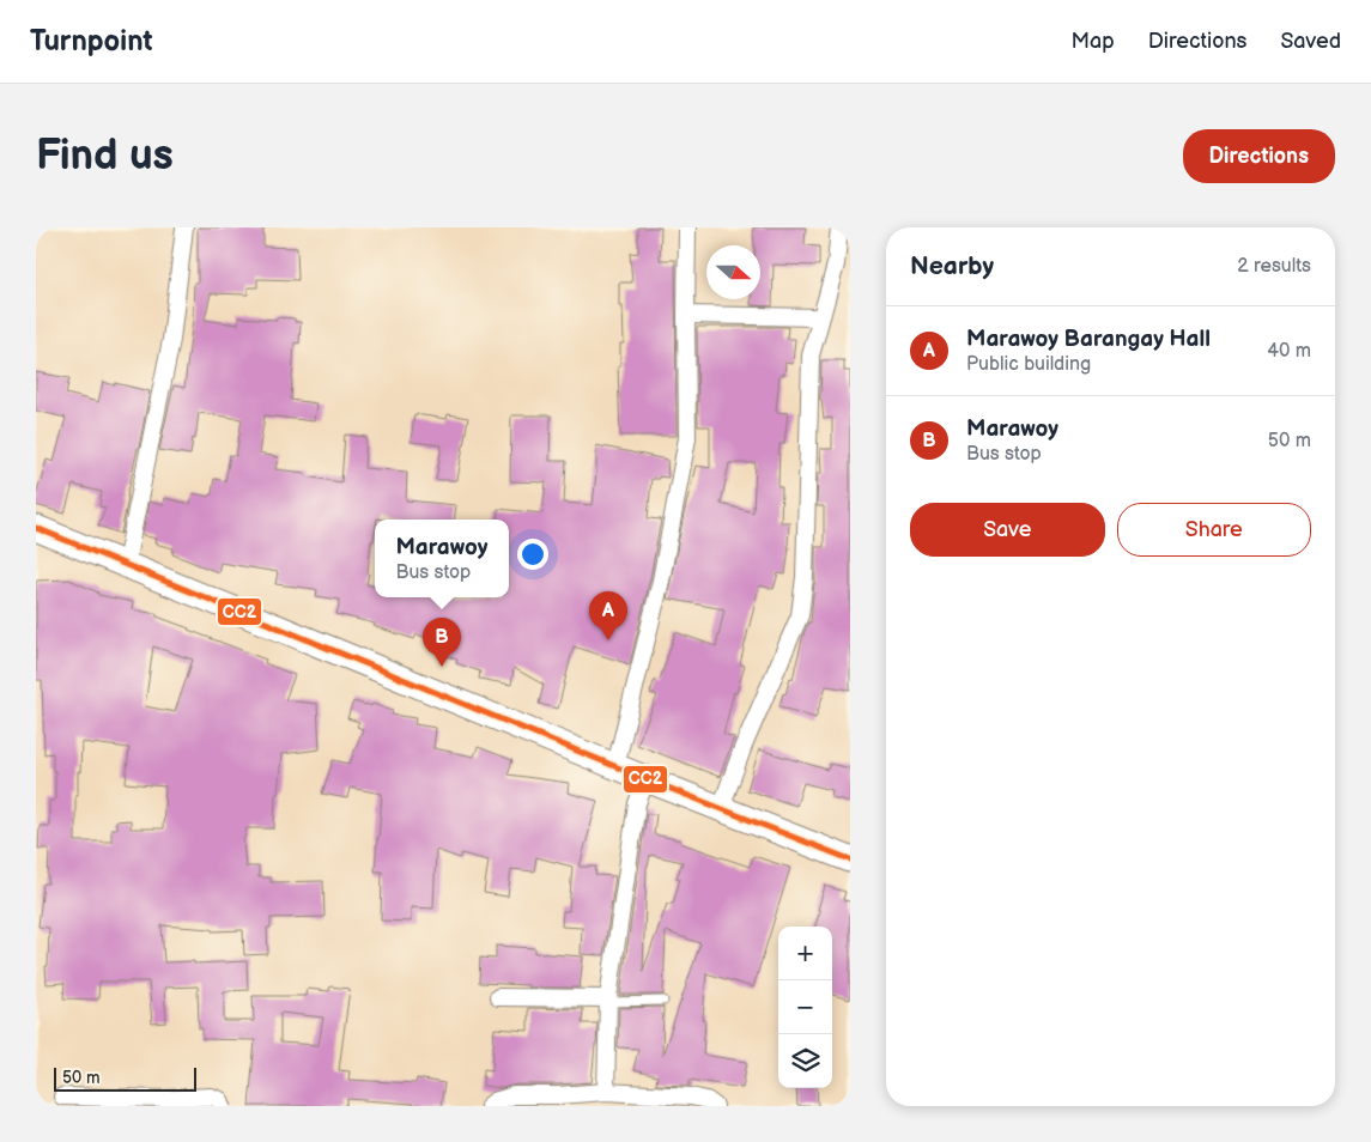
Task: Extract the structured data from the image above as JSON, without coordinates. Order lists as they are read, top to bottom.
{
  "lines": ["transit line CC2"],
  "scale_bar": "50 m",
  "north": "right",
  "page": {
    "header": "Turnpoint",
    "nav": ["Map", "Directions", "Saved"],
    "buttons": [
      "Directions",
      ["Save", "Share"]
    ],
    "title": "Find us",
    "heading": ["Nearby", "2 results"],
    "list": [
      {
        "mark": "A",
        "name": "Marawoy Barangay Hall",
        "note": "Public building",
        "value": "40 m"
      },
      {
        "mark": "B",
        "name": "Marawoy",
        "note": "Bus stop",
        "value": "50 m"
      }
    ],
    "popup": ["Marawoy", "Bus stop"],
    "pins": ["A", "B"],
    "map_buttons": ["+", "−"],
    "scale": "50 m"
  }
}
